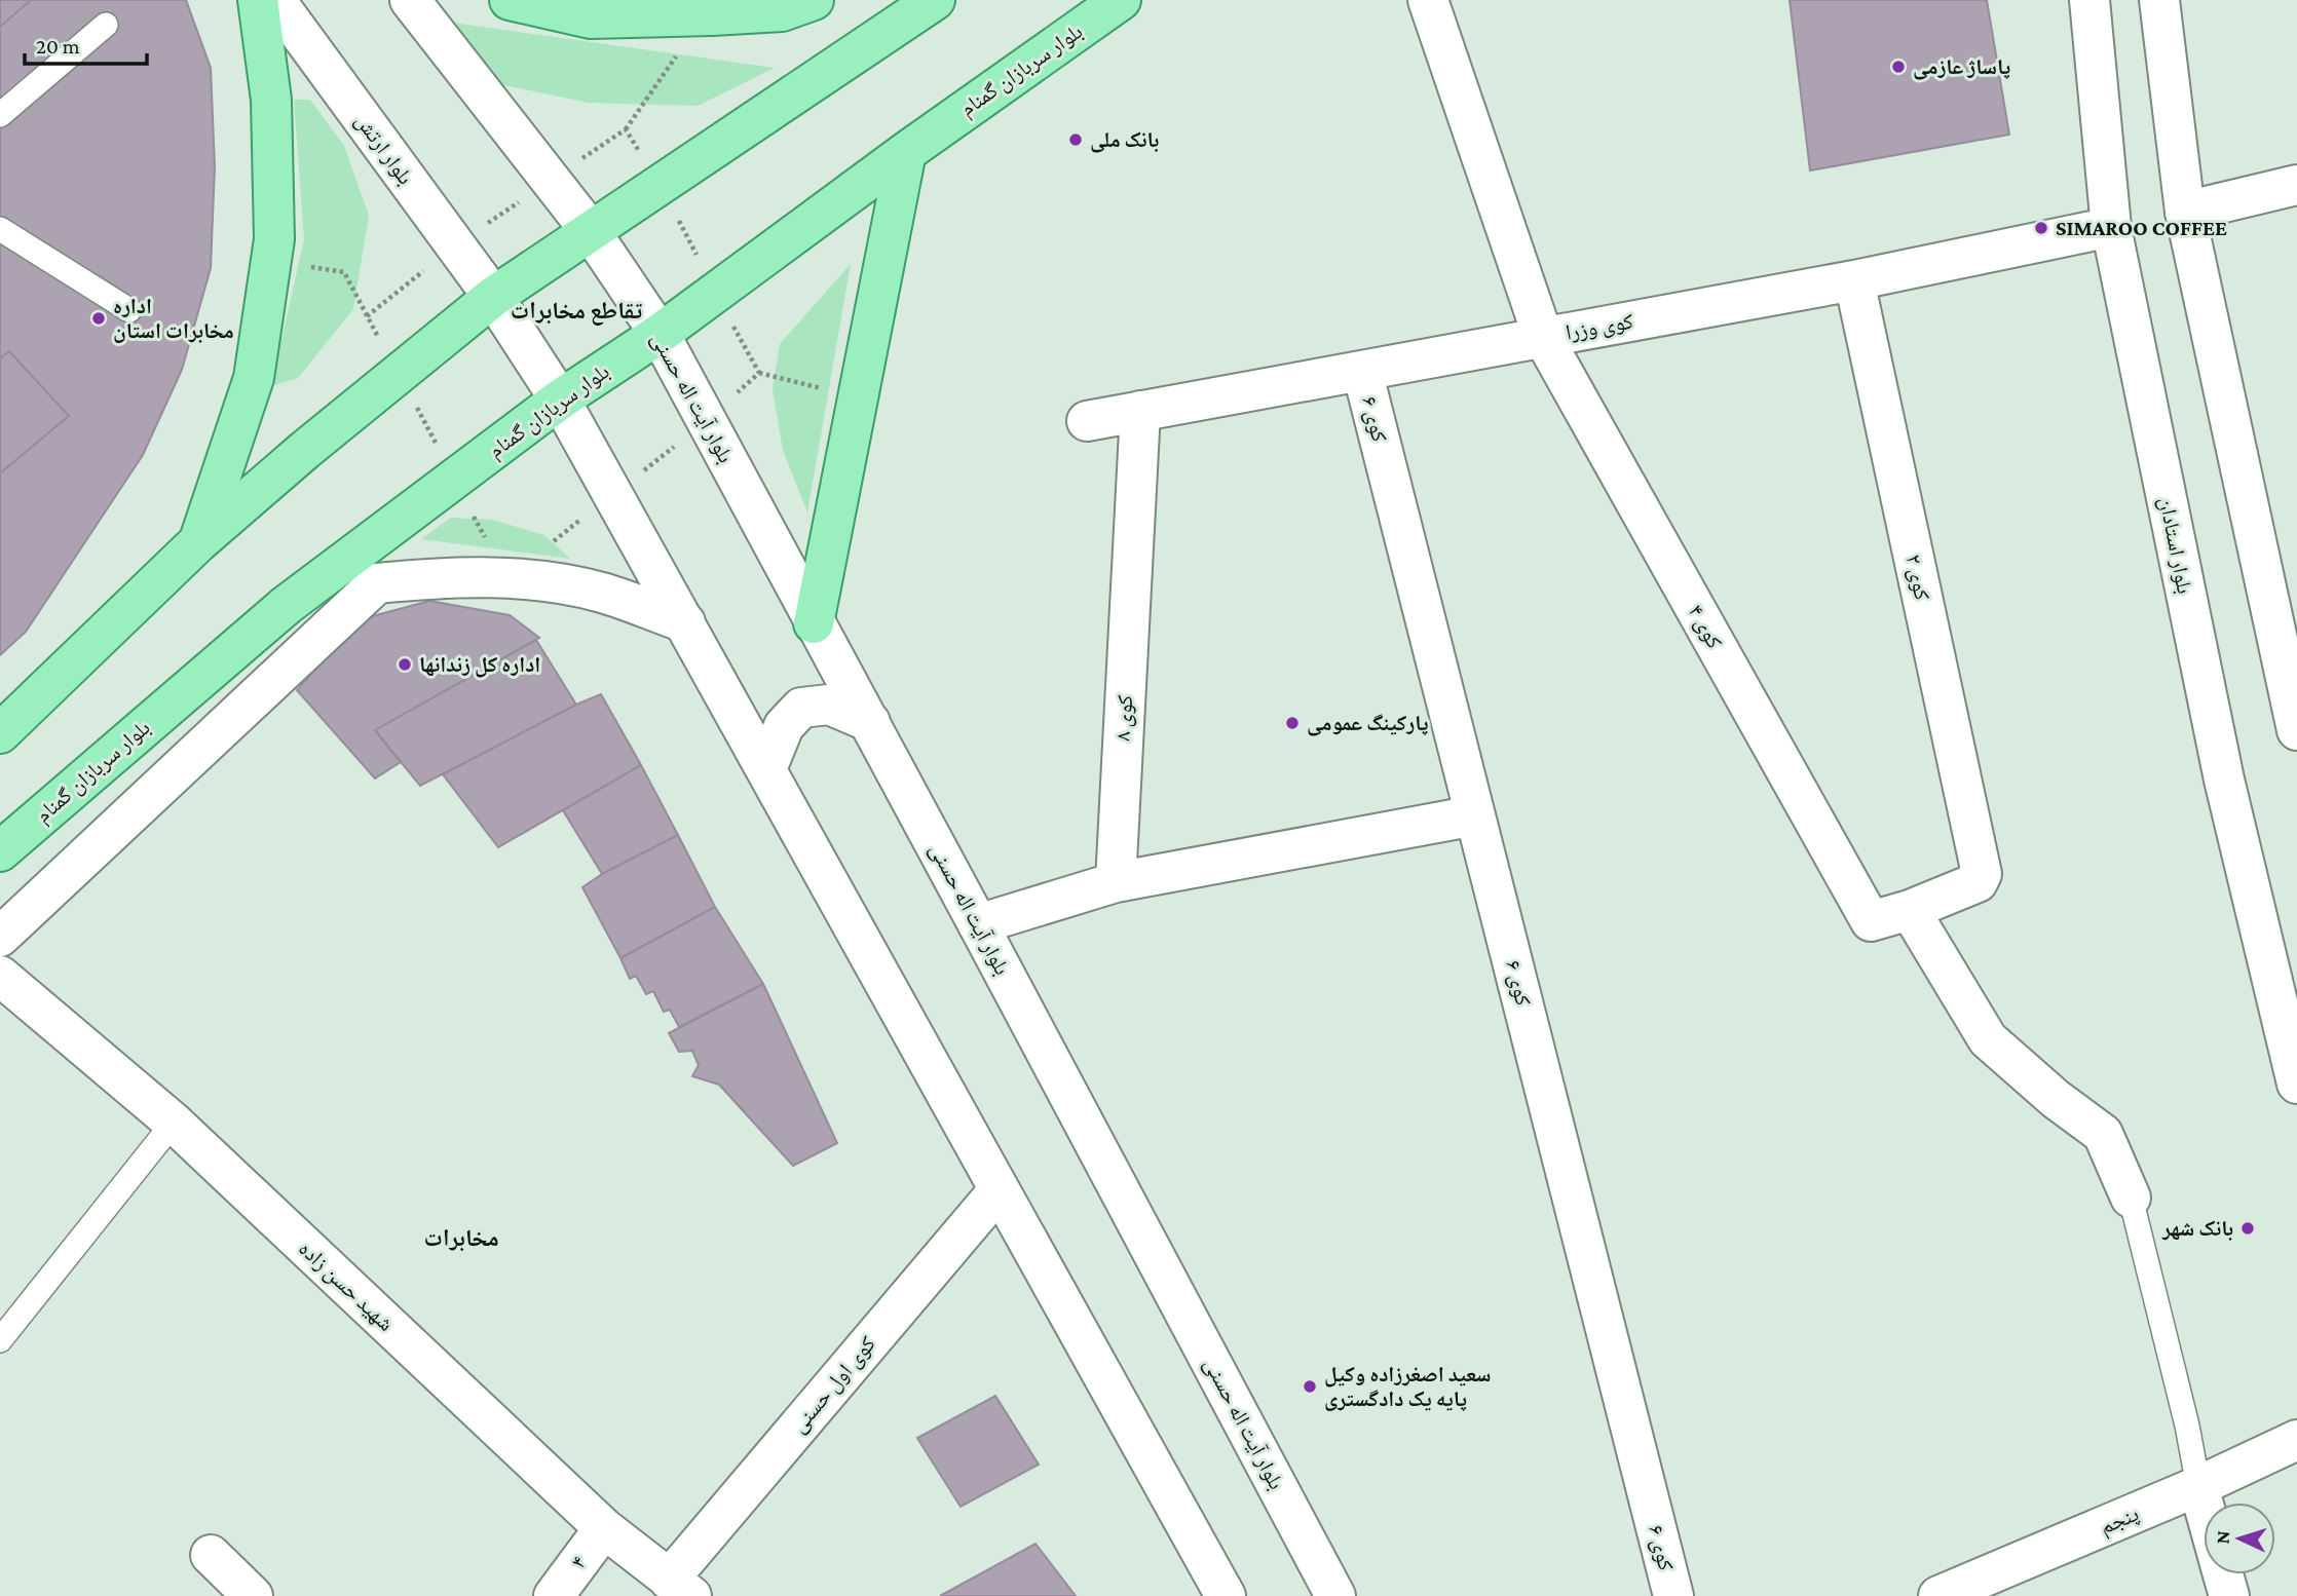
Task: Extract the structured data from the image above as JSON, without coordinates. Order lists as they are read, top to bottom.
{
  "streets": {
    "main road": ["بلوار سربازان گمنام"],
    "street": [
      "بلوار ارتش",
      "کوی وزرا",
      "بلوار آیت اله حسنی",
      "کوی ۶",
      "بلوار استادان",
      "کوی ۲",
      "کوی ۴",
      "کوی ۸",
      "شهید حسن زاده",
      "کوی اول حسنی",
      "پنجم",
      "۴"
    ]
  },
  "crossings": [
    ["بلوار سربازان گمنام", "بلوار آیت اله حسنی"],
    ["کوی وزرا", "کوی ۶"],
    ["کوی وزرا", "بلوار استادان"],
    ["کوی وزرا", "کوی ۲"],
    ["کوی وزرا", "کوی ۴"],
    ["کوی وزرا", "کوی ۸"],
    ["کوی ۲", "کوی ۴"],
    ["شهید حسن زاده", "کوی اول حسنی"],
    ["شهید حسن زاده", "۴"]
  ],
  "districts": ["تقاطع مخابرات", "مخابرات"],
  "places": [
    "پاساژ عازمی",
    "بانک ملى",
    "SIMAROO COFFEE",
    "اداره مخابرات استان",
    "اداره کل زندانها",
    "پارکینگ عمومی",
    "بانک شهر",
    "سعید اصغرزاده وکیل پایه یک دادگستری"
  ],
  "scale_bar": "20 m",
  "north": "left"
}
